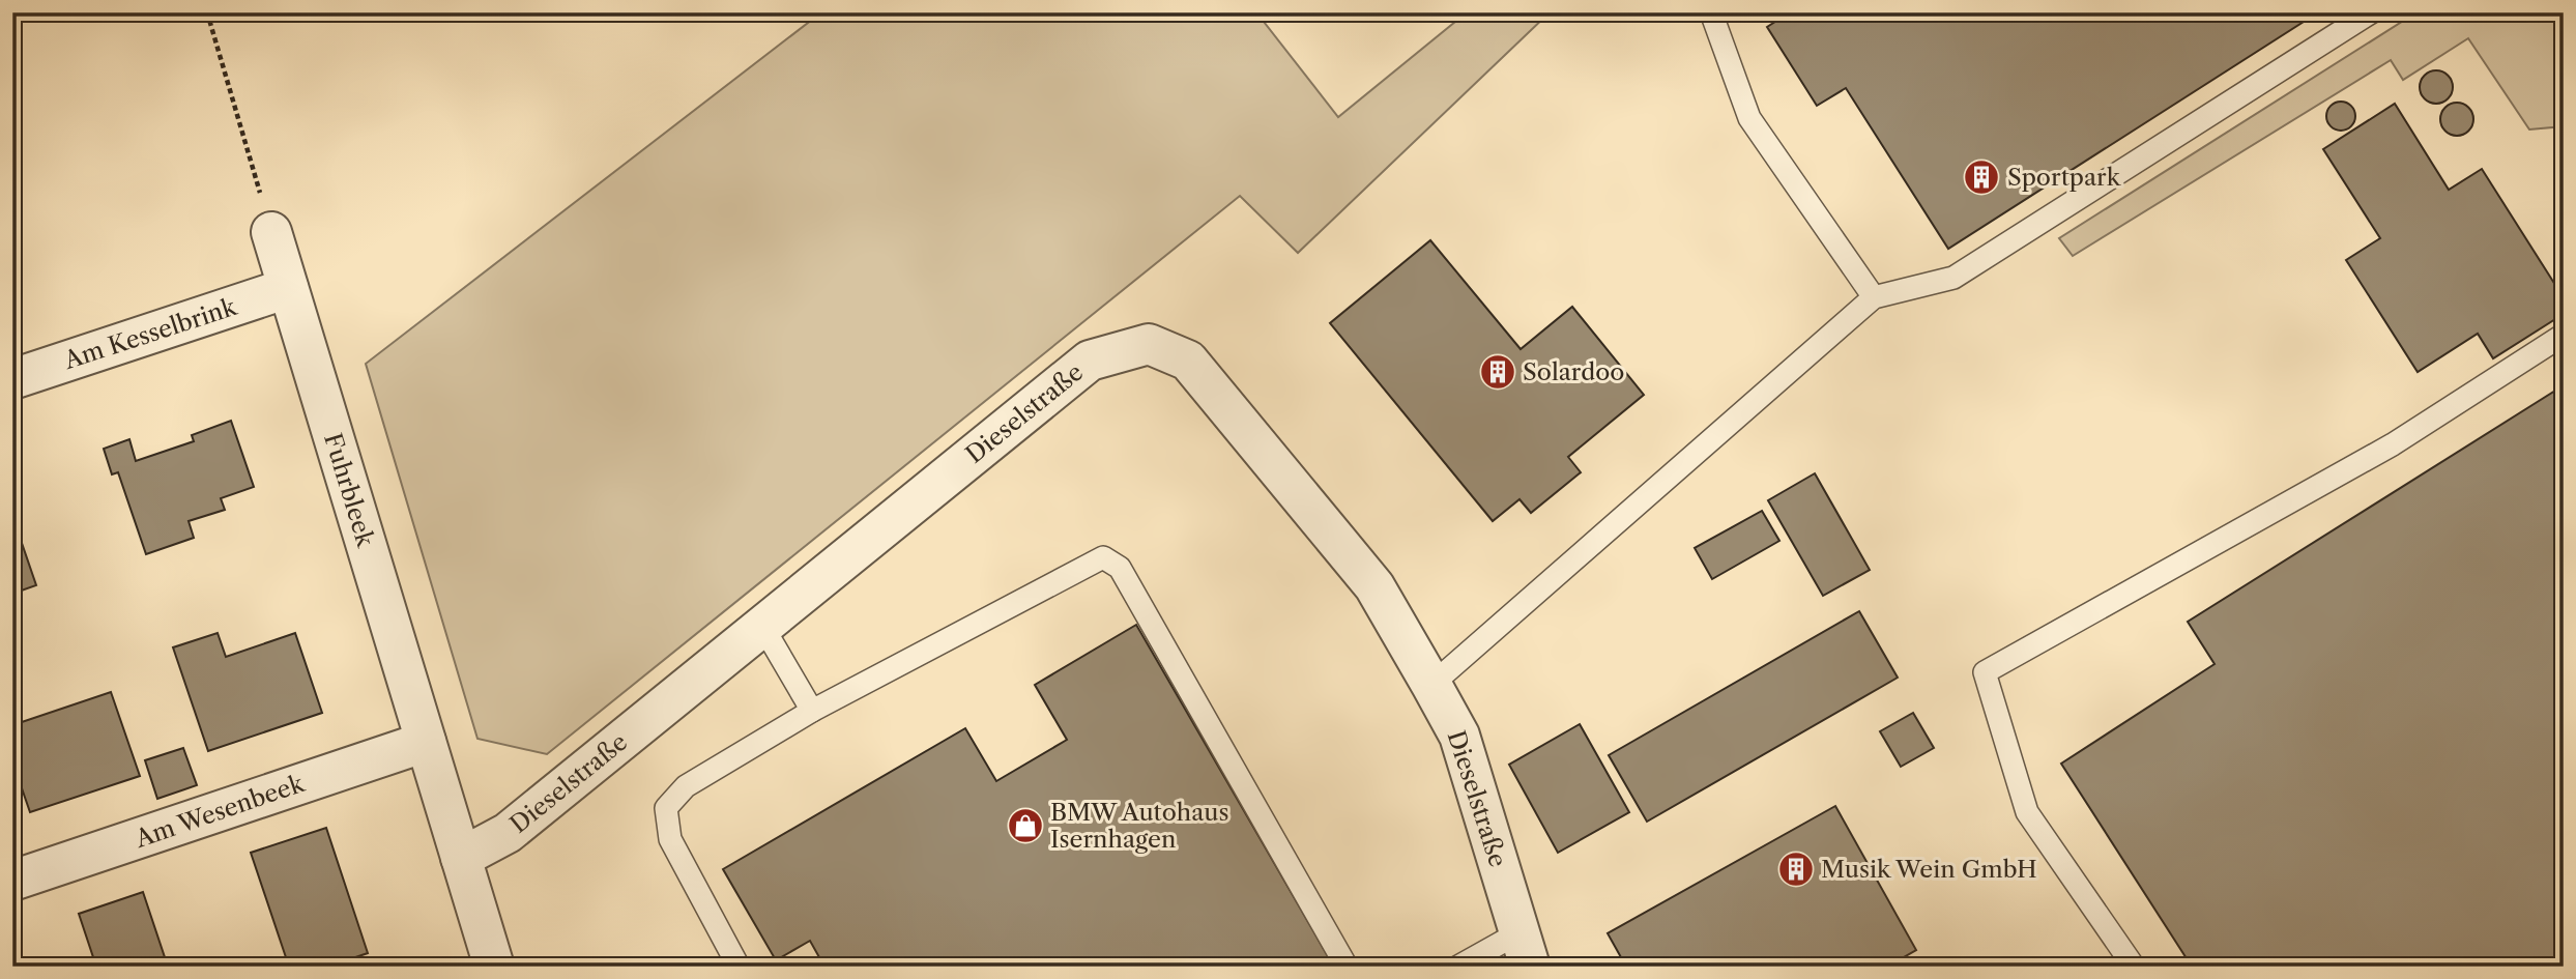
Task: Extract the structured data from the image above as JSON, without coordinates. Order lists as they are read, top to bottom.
{
  "streets": {
    "street": [
      "Am Kesselbrink",
      "Dieselstraße",
      "Fuhrbleek",
      "Am Wesenbeek"
    ]
  },
  "crossings": [
    ["Am Kesselbrink", "Fuhrbleek"],
    ["Dieselstraße", "Fuhrbleek"],
    ["Fuhrbleek", "Am Wesenbeek"]
  ],
  "places": {
    "building": ["Sportpark", "Solardoo", "Musik Wein GmbH"],
    "shop": ["BMW Autohaus Isernhagen"]
  }
}
